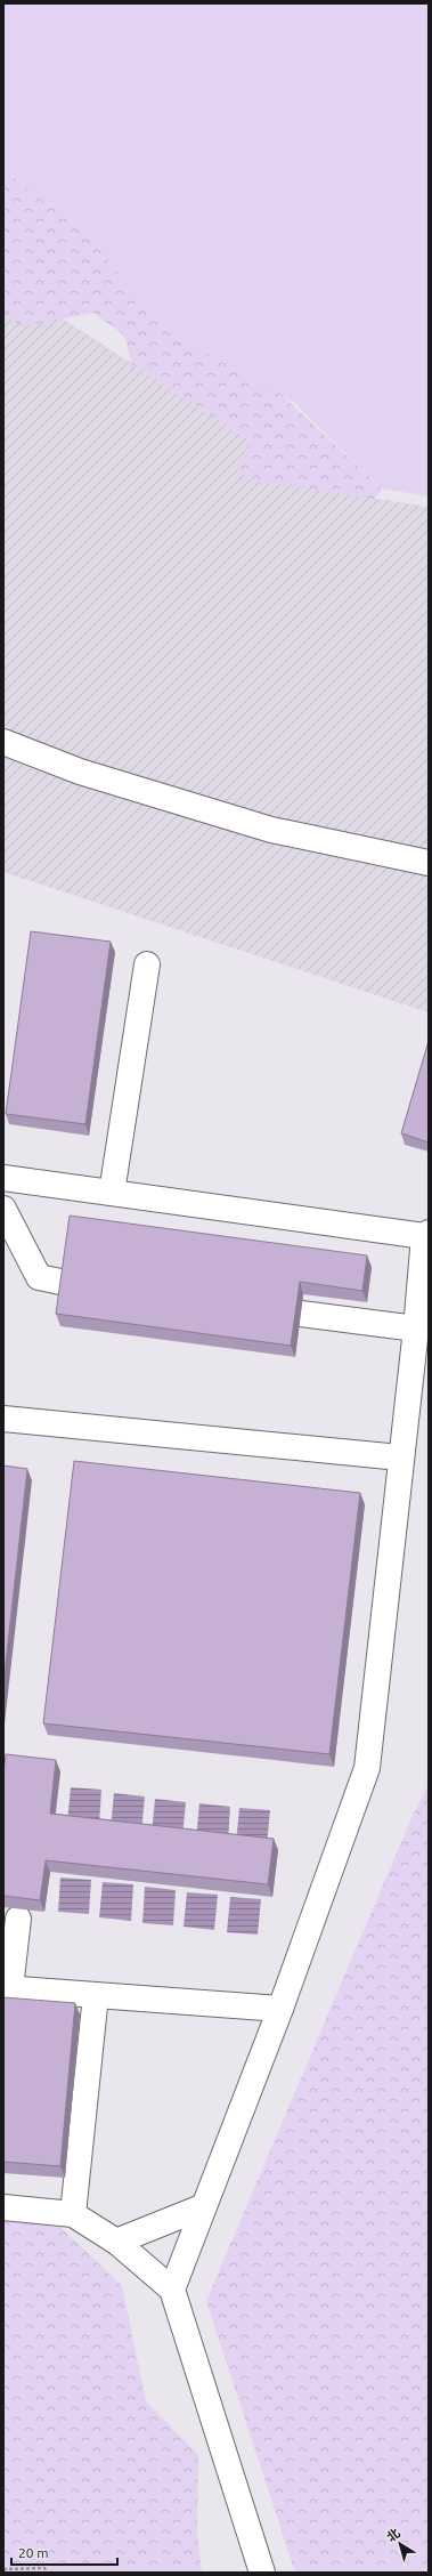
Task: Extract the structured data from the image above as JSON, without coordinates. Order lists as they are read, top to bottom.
{
  "scale_bar": "20 m",
  "north": "top left"
}
